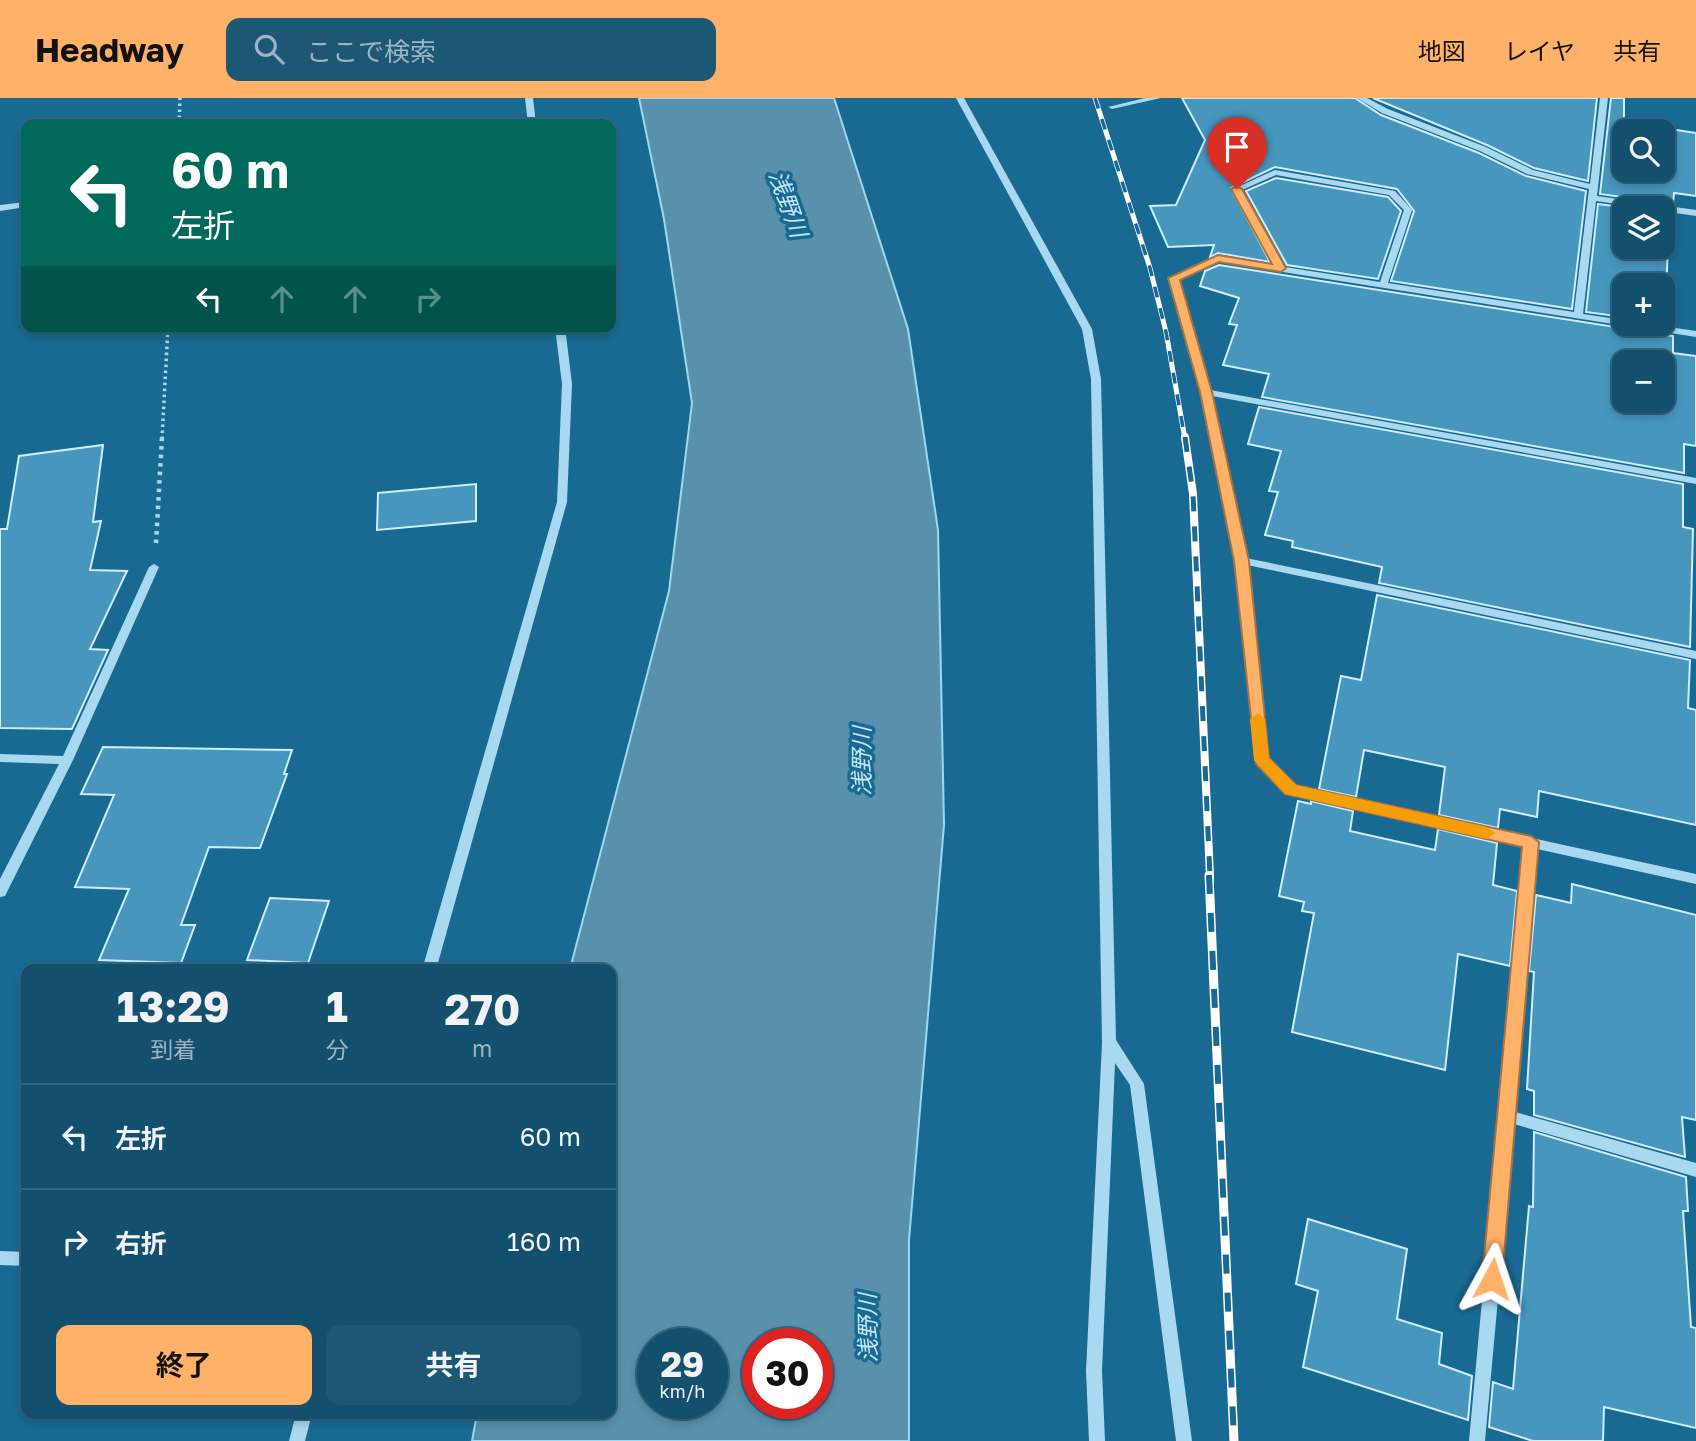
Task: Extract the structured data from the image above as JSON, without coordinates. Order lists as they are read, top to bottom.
{
  "water": ["浅野川"],
  "page": {
    "header": "Headway",
    "search": "ここで検索",
    "nav": ["地図", "レイヤ", "共有"],
    "map_buttons": ["+", "−"],
    "turn": ["60 m", "左折"],
    "eta": [
      "13:29",
      "到着",
      "1",
      "分",
      "270",
      "m"
    ],
    "list": [
      {
        "name": "左折",
        "value": "60 m"
      },
      {
        "name": "右折",
        "value": "160 m"
      }
    ],
    "buttons": ["終了", "共有"],
    "speed": "29 km/h",
    "limit": "30"
  }
}
